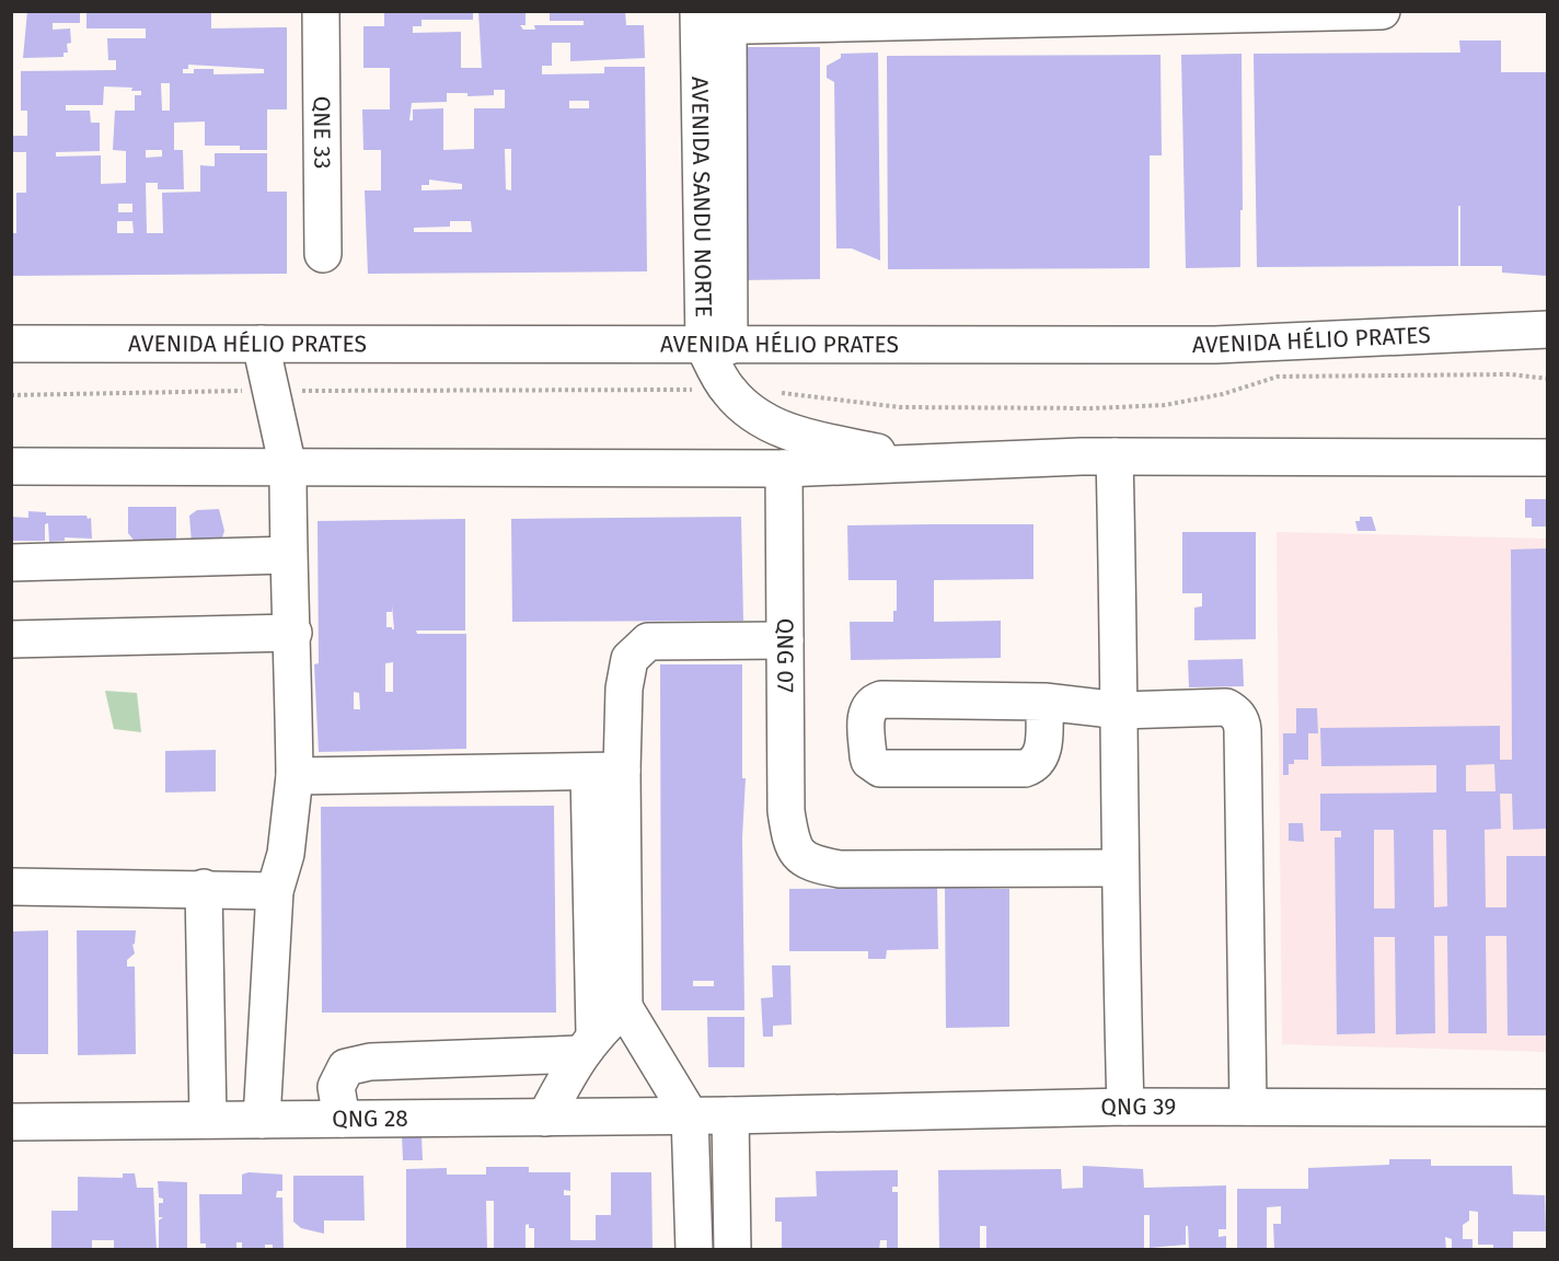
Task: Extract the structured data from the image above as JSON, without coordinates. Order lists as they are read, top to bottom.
{
  "streets": {
    "main road": [
      "QNE 33",
      "AVENIDA SANDU NORTE",
      "AVENIDA HÉLIO PRATES",
      "QNG 07",
      "QNG 39",
      "QNG 28"
    ]
  },
  "crossings": [
    ["AVENIDA SANDU NORTE", "AVENIDA HÉLIO PRATES"],
    ["QNG 39", "QNG 28"]
  ]
}
